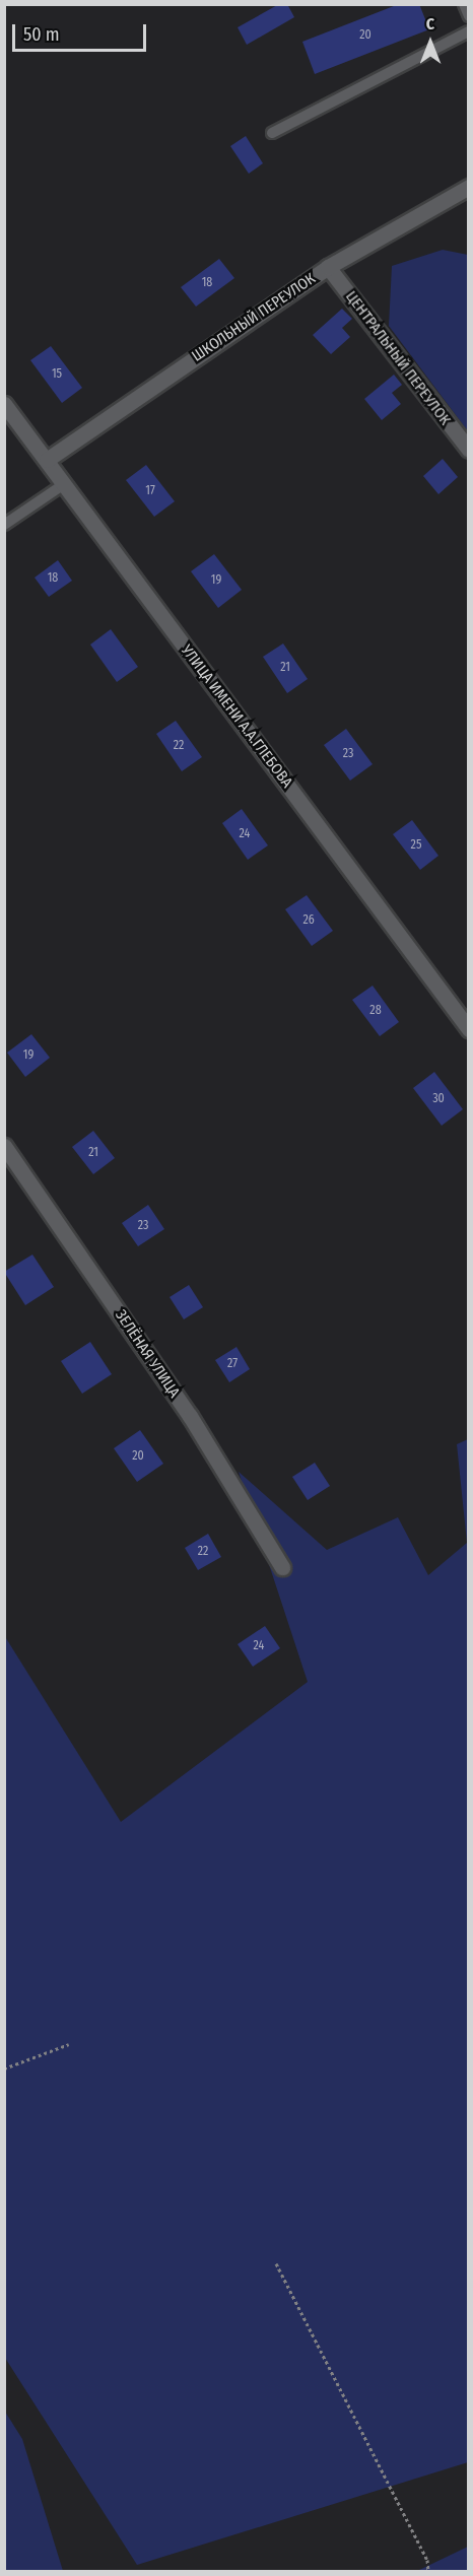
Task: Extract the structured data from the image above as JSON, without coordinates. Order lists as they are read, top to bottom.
{
  "streets": {
    "street": [
      "ШКОЛЬНЫЙ ПЕРЕУЛОК",
      "ЦЕНТРАЛЬНЫЙ ПЕРЕУЛОК",
      "УЛИЦА ИМЕНИ А.А.ГЛЕБОВА",
      "ЗЕЛЁНАЯ УЛИЦА"
    ]
  },
  "crossings": [
    ["ШКОЛЬНЫЙ ПЕРЕУЛОК", "ЦЕНТРАЛЬНЫЙ ПЕРЕУЛОК"],
    ["ШКОЛЬНЫЙ ПЕРЕУЛОК", "УЛИЦА ИМЕНИ А.А.ГЛЕБОВА"]
  ],
  "house_numbers": [
    "20",
    "18",
    "15",
    "17",
    "18",
    "19",
    "21",
    "22",
    "23",
    "24",
    "25",
    "26",
    "28",
    "19",
    "30",
    "21",
    "23",
    "27",
    "20",
    "22",
    "24"
  ],
  "scale_bar": "50 m",
  "north": "top"
}
